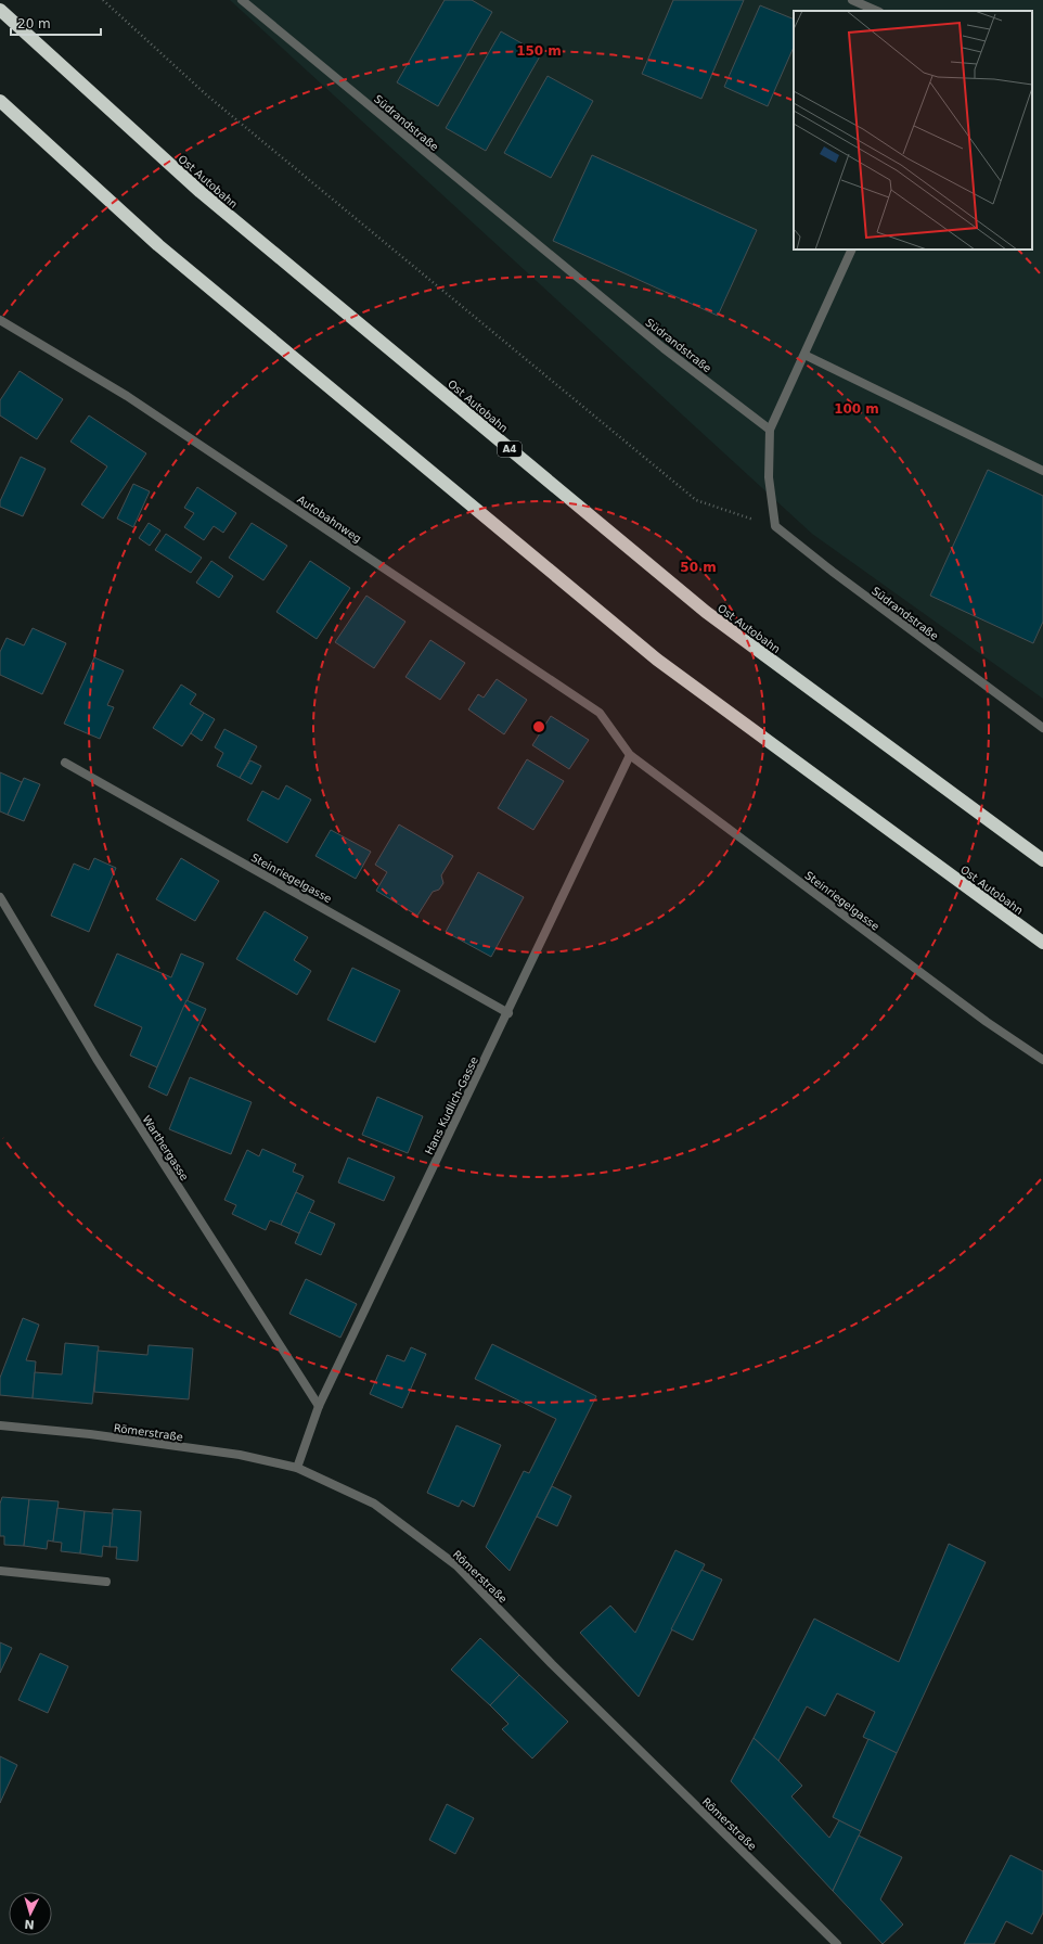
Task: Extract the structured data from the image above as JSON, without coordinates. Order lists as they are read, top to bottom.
{
  "streets": {
    "highway": ["Ost Autobahn", "A4"],
    "street": [
      "Südrandstraße",
      "Autobahnweg",
      "Steinriegelgasse",
      "Hans Kudlich-Gasse",
      "Warthergasse",
      "Römerstraße"
    ]
  },
  "crossings": [
    ["Autobahnweg", "Steinriegelgasse"],
    ["Autobahnweg", "Hans Kudlich-Gasse"],
    ["Steinriegelgasse", "Hans Kudlich-Gasse"],
    ["Hans Kudlich-Gasse", "Warthergasse"],
    ["Hans Kudlich-Gasse", "Römerstraße"]
  ],
  "scale_bar": "20 m",
  "north": "bottom",
  "rings": ["150 m", "100 m", "50 m"]
}
